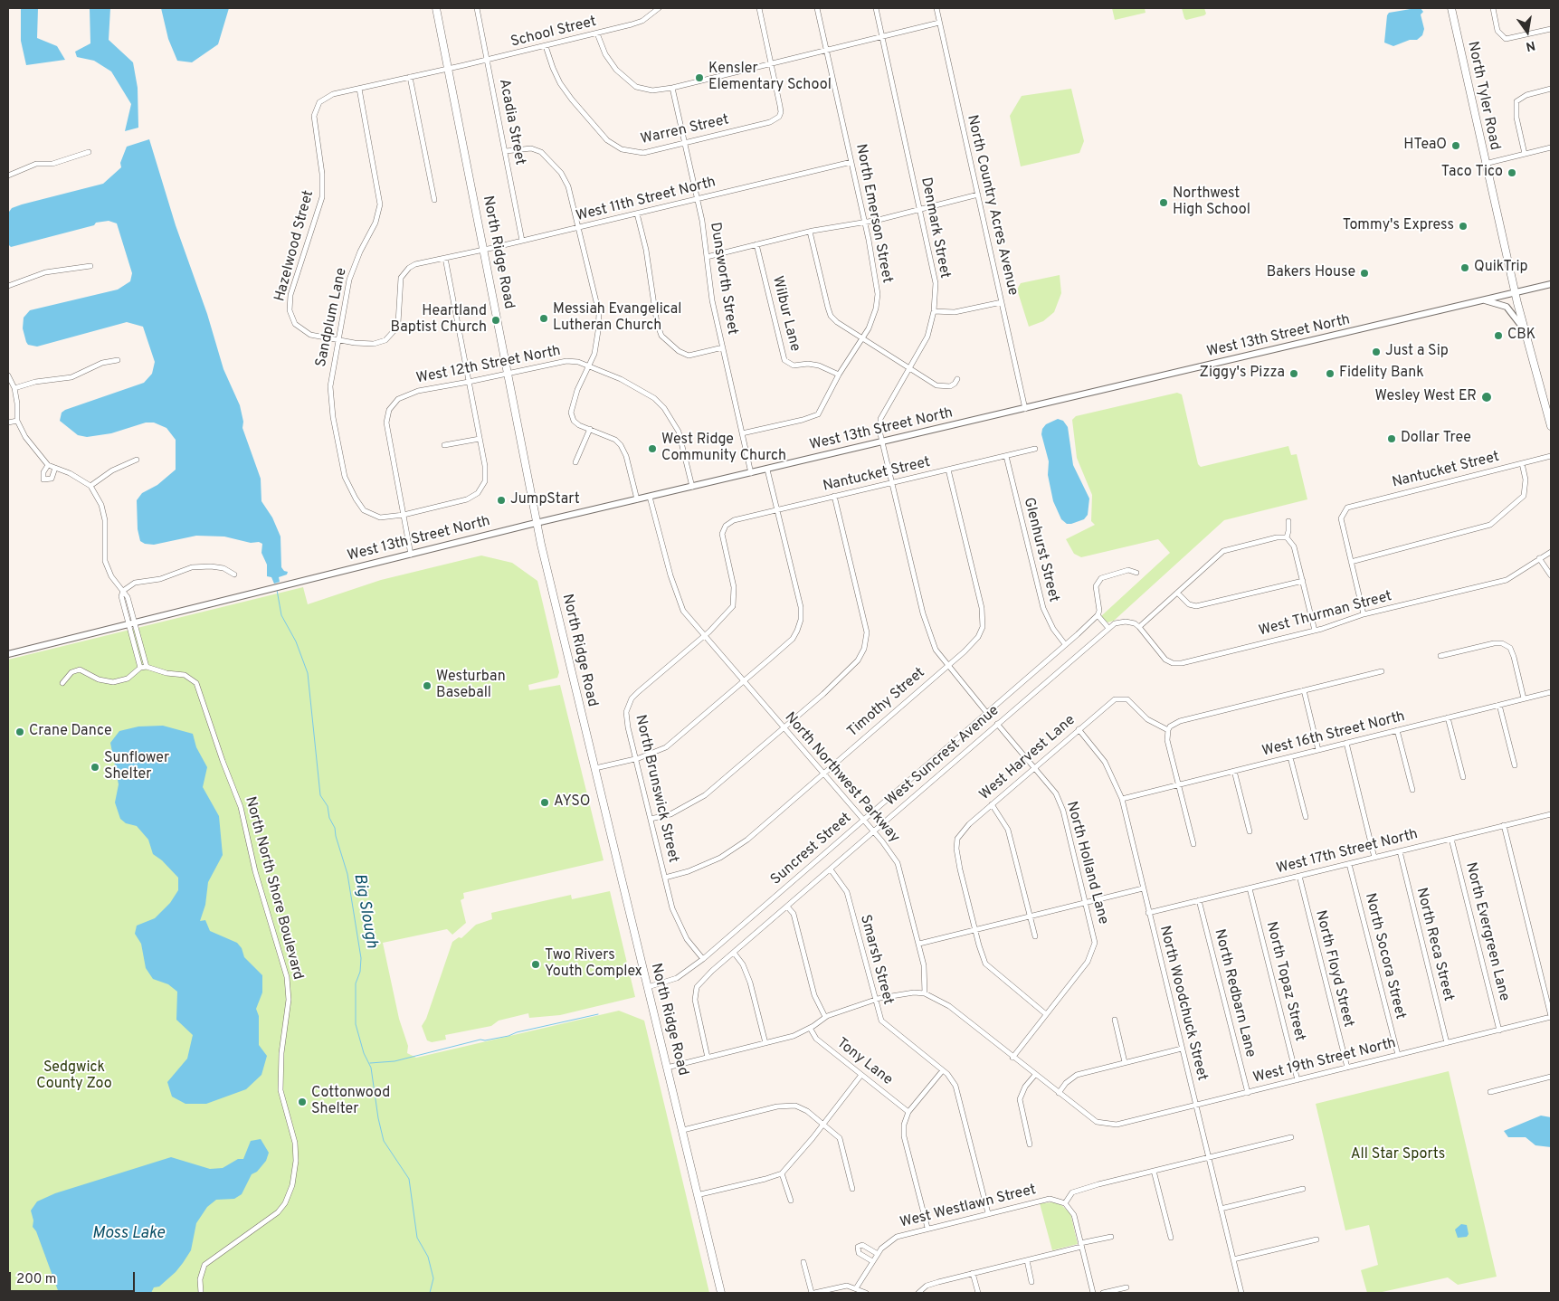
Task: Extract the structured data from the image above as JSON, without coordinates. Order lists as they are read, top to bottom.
{
  "streets": {
    "main road": ["North Tyler Road", "North Ridge Road"],
    "street": [
      "School Street",
      "Acadia Street",
      "Warren Street",
      "West 11th Street North",
      "North Country Acres Avenue",
      "North Emerson Street",
      "Denmark Street",
      "Hazelwood Street",
      "Dunsworth Street",
      "Wilbur Lane",
      "Sandplum Lane",
      "West 13th Street North",
      "West 12th Street North",
      "Nantucket Street",
      "Glenhurst Street",
      "West Thurman Street",
      "Timothy Street",
      "West 16th Street North",
      "West Suncrest Avenue",
      "West Harvest Lane",
      "North Northwest Parkway",
      "North Brunswick Street",
      "Suncrest Street",
      "West 17th Street North",
      "North Holland Lane",
      "North North Shore Boulevard",
      "North Evergreen Lane",
      "North Reca Street",
      "North Socora Street",
      "Smarsh Street",
      "North Floyd Street",
      "North Topaz Street",
      "North Redbarn Lane",
      "North Woodchuck Street",
      "West 19th Street North",
      "Tony Lane",
      "West Westlawn Street"
    ]
  },
  "crossings": [
    ["School Street", "Acadia Street"],
    ["School Street", "Warren Street"],
    ["School Street", "North Ridge Road"],
    ["North Tyler Road", "West 13th Street North"],
    ["Acadia Street", "West 11th Street North"],
    ["Warren Street", "Dunsworth Street"],
    ["West 11th Street North", "North Emerson Street"],
    ["West 11th Street North", "Hazelwood Street"],
    ["West 11th Street North", "North Ridge Road"],
    ["West 11th Street North", "Dunsworth Street"],
    ["West 11th Street North", "Sandplum Lane"],
    ["North Country Acres Avenue", "West 13th Street North"],
    ["North Emerson Street", "Dunsworth Street"],
    ["North Emerson Street", "Wilbur Lane"],
    ["Denmark Street", "West 13th Street North"],
    ["Hazelwood Street", "Sandplum Lane"],
    ["North Ridge Road", "West 13th Street North"],
    ["North Ridge Road", "West 12th Street North"],
    ["North Ridge Road", "Suncrest Street"],
    ["Dunsworth Street", "West 13th Street North"],
    ["Sandplum Lane", "West 12th Street North"],
    ["West 13th Street North", "West 12th Street North"],
    ["West 13th Street North", "North Northwest Parkway"],
    ["Nantucket Street", "Glenhurst Street"],
    ["Nantucket Street", "Timothy Street"],
    ["Nantucket Street", "North Brunswick Street"],
    ["Glenhurst Street", "Suncrest Street"],
    ["West Thurman Street", "West Suncrest Avenue"],
    ["Timothy Street", "North Northwest Parkway"],
    ["Timothy Street", "North Brunswick Street"],
    ["West 16th Street North", "North Woodchuck Street"],
    ["West Suncrest Avenue", "North Northwest Parkway"],
    ["West Suncrest Avenue", "North Holland Lane"],
    ["West Suncrest Avenue", "Smarsh Street"],
    ["West Harvest Lane", "North Holland Lane"],
    ["West Harvest Lane", "North Woodchuck Street"],
    ["North Northwest Parkway", "North Brunswick Street"],
    ["North Northwest Parkway", "Suncrest Street"],
    ["North Brunswick Street", "Suncrest Street"],
    ["West 17th Street North", "North Evergreen Lane"],
    ["West 17th Street North", "North Reca Street"],
    ["West 17th Street North", "North Socora Street"],
    ["West 17th Street North", "North Floyd Street"],
    ["West 17th Street North", "North Topaz Street"],
    ["West 17th Street North", "North Redbarn Lane"],
    ["West 17th Street North", "North Woodchuck Street"],
    ["North Evergreen Lane", "West 19th Street North"],
    ["North Reca Street", "West 19th Street North"],
    ["North Socora Street", "West 19th Street North"],
    ["Smarsh Street", "West Westlawn Street"],
    ["North Floyd Street", "West 19th Street North"],
    ["North Topaz Street", "West 19th Street North"],
    ["North Redbarn Lane", "West 19th Street North"],
    ["North Woodchuck Street", "West 19th Street North"]
  ],
  "water": ["Big Slough", "Moss Lake"],
  "parks": ["Sedgwick County Zoo", "All Star Sports"],
  "places": [
    "Kensler Elementary School",
    "HTeaO",
    "Taco Tico",
    "Northwest High School",
    "Tommy's Express",
    "QuikTrip",
    "Bakers House",
    "Messiah Evangelical Lutheran Church",
    "Heartland Baptist Church",
    "CBK",
    "Just a Sip",
    "Ziggy's Pizza",
    "Fidelity Bank",
    "Wesley West ER",
    "Dollar Tree",
    "West Ridge Community Church",
    "JumpStart",
    "Westurban Baseball",
    "Crane Dance",
    "Sunflower Shelter",
    "AYSO",
    "Two Rivers Youth Complex",
    "Cottonwood Shelter"
  ],
  "scale_bar": "200 m",
  "north": "bottom"
}
